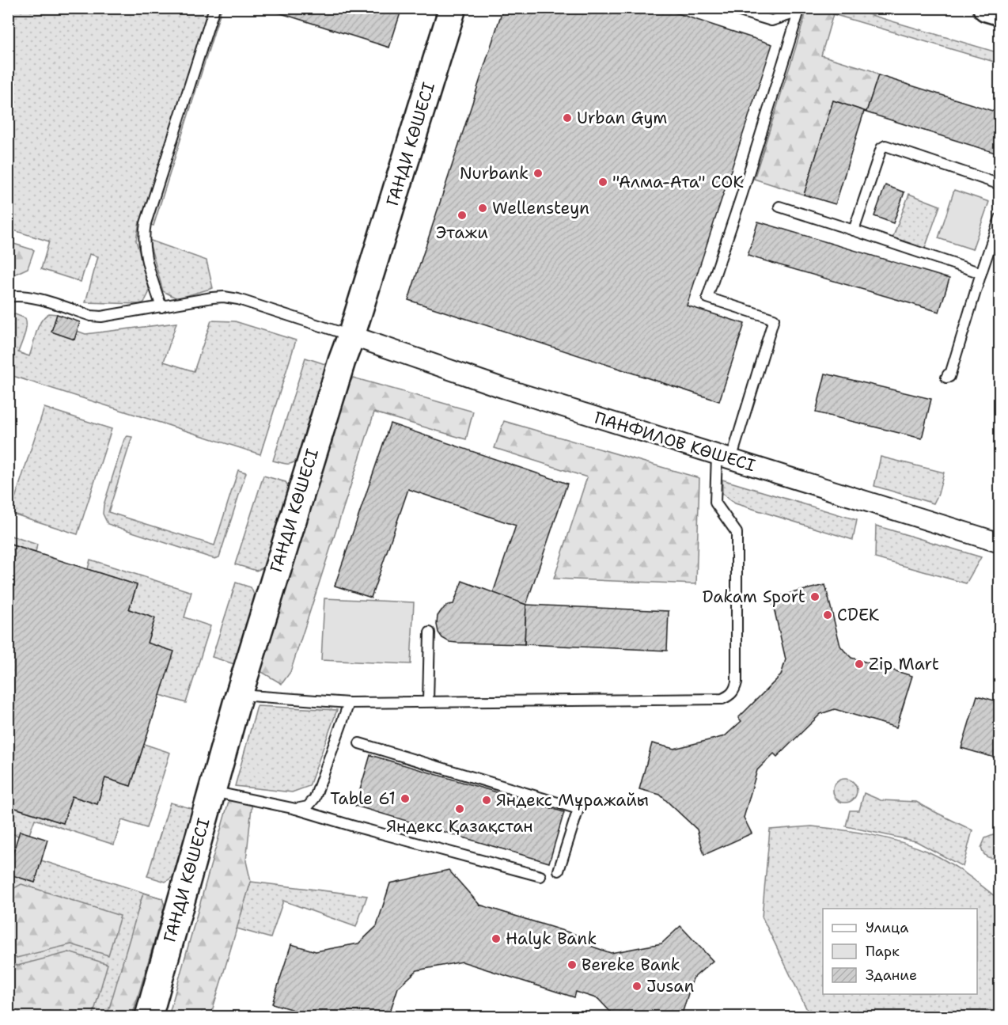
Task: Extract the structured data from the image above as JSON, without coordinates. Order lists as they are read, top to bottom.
{
  "streets": {
    "street": ["ГАНДИ КӨШЕСІ", "ПАНФИЛОВ КӨШЕСІ"]
  },
  "crossings": [
    ["ГАНДИ КӨШЕСІ", "ПАНФИЛОВ КӨШЕСІ"]
  ],
  "places": [
    "Urban Gym",
    "Nurbank",
    "\"Алма-Ата\" СОК",
    "Wellensteyn",
    "Этажи",
    "Dakam Sport",
    "CDEK",
    "Zip Mart",
    "Table 61",
    "Яндекс Мұражайы",
    "Яндекс Қазақстан",
    "Halyk Bank",
    "Bereke Bank",
    "Jusan"
  ],
  "legend": ["Улица", "Парк", "Здание"]
}
